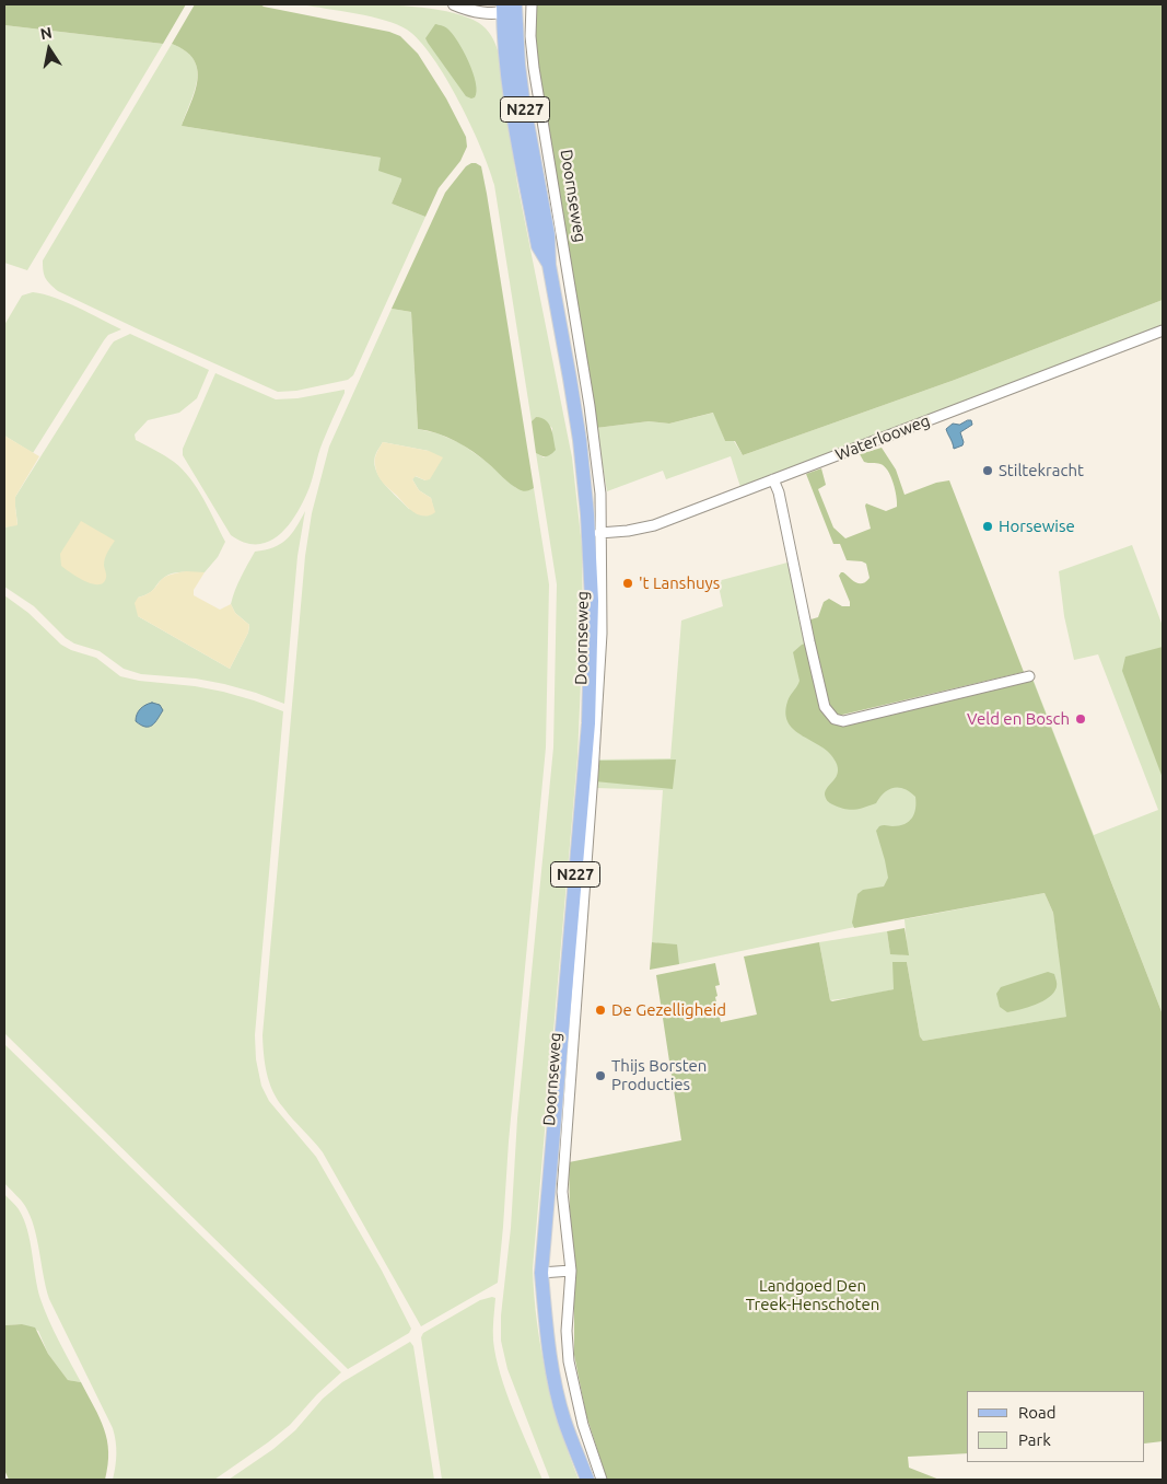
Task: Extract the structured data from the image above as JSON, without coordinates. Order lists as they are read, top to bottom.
{
  "streets": {
    "main road": ["N227", "Doornseweg"],
    "street": ["Waterlooweg"]
  },
  "crossings": [
    ["Doornseweg", "Waterlooweg"]
  ],
  "parks": ["Landgoed Den Treek-Henschoten"],
  "places": [
    "Stiltekracht",
    "Horsewise",
    "'t Lanshuys",
    "Veld en Bosch",
    "De Gezelligheid",
    "Thijs Borsten Producties"
  ],
  "legend": ["Road", "Park"],
  "north": "top"
}
